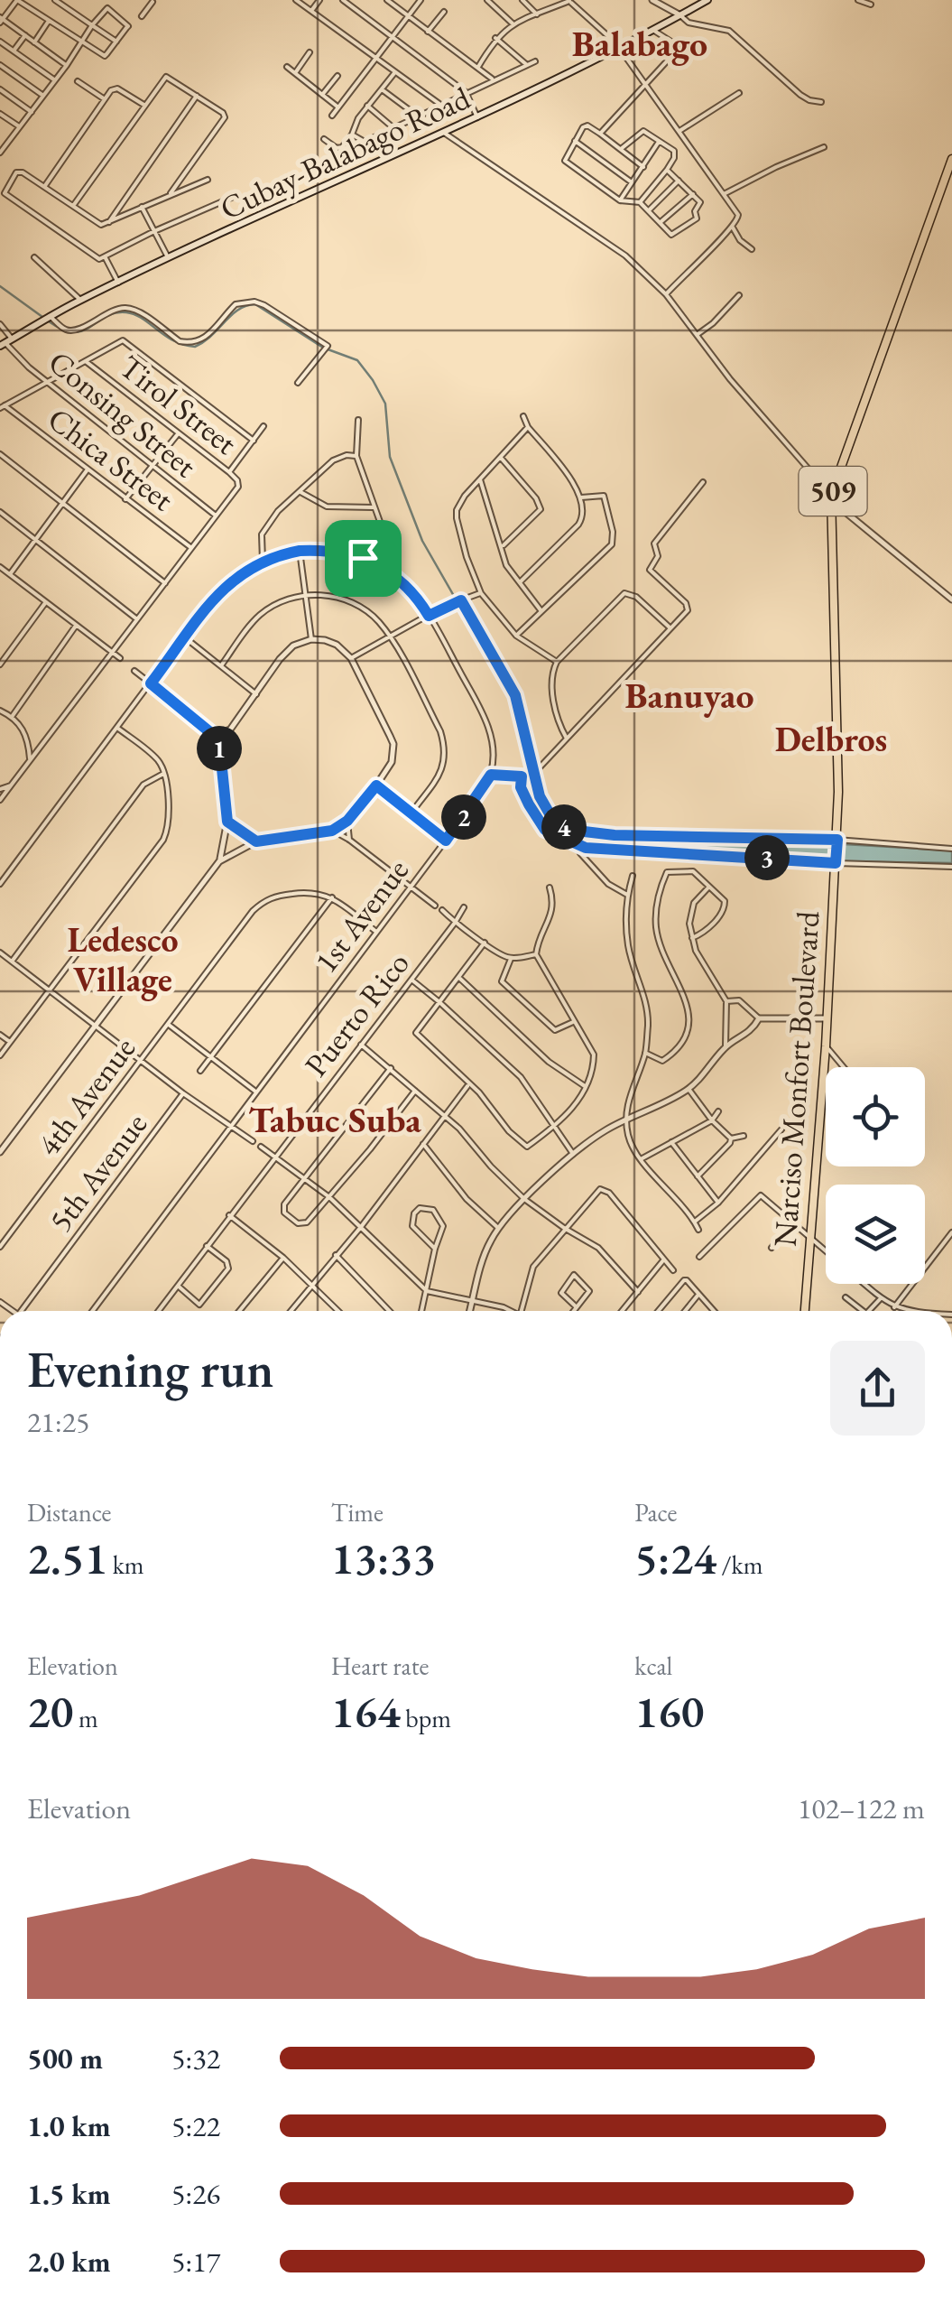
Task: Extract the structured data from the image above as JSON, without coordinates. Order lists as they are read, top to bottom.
{
  "streets": {
    "main road": ["Cubay-Balabago Road", "509", "Narciso Monfort Boulevard"],
    "street": [
      "Tirol Street",
      "Consing Street",
      "Chica Street",
      "1st Avenue",
      "Puerto Rico",
      "4th Avenue",
      "5th Avenue"
    ]
  },
  "crossings": [
    ["Cubay-Balabago Road", "Consing Street"],
    ["Tirol Street", "Consing Street"]
  ],
  "districts": [
    "Balabago",
    "Banuyao",
    "Delbros",
    "Ledesco Village",
    "Tabuc Suba"
  ],
  "page": {
    "pins": [
      "1",
      "2",
      "4",
      "3"
    ],
    "heading": ["Evening run", "21:25"],
    "stats": [
      ["Distance", "2.51 km"],
      ["Time", "13:33"],
      ["Pace", "5:24 /km"],
      ["Elevation", "20 m"],
      ["Heart rate", "164 bpm"],
      ["kcal", "160"]
    ],
    "chart": ["Elevation", "102–122 m"],
    "list": [
      {
        "name": "500 m",
        "note": "5:32"
      },
      {
        "name": "1.0 km",
        "note": "5:22"
      },
      {
        "name": "1.5 km",
        "note": "5:26"
      },
      {
        "name": "2.0 km",
        "note": "5:17"
      }
    ]
  }
}
